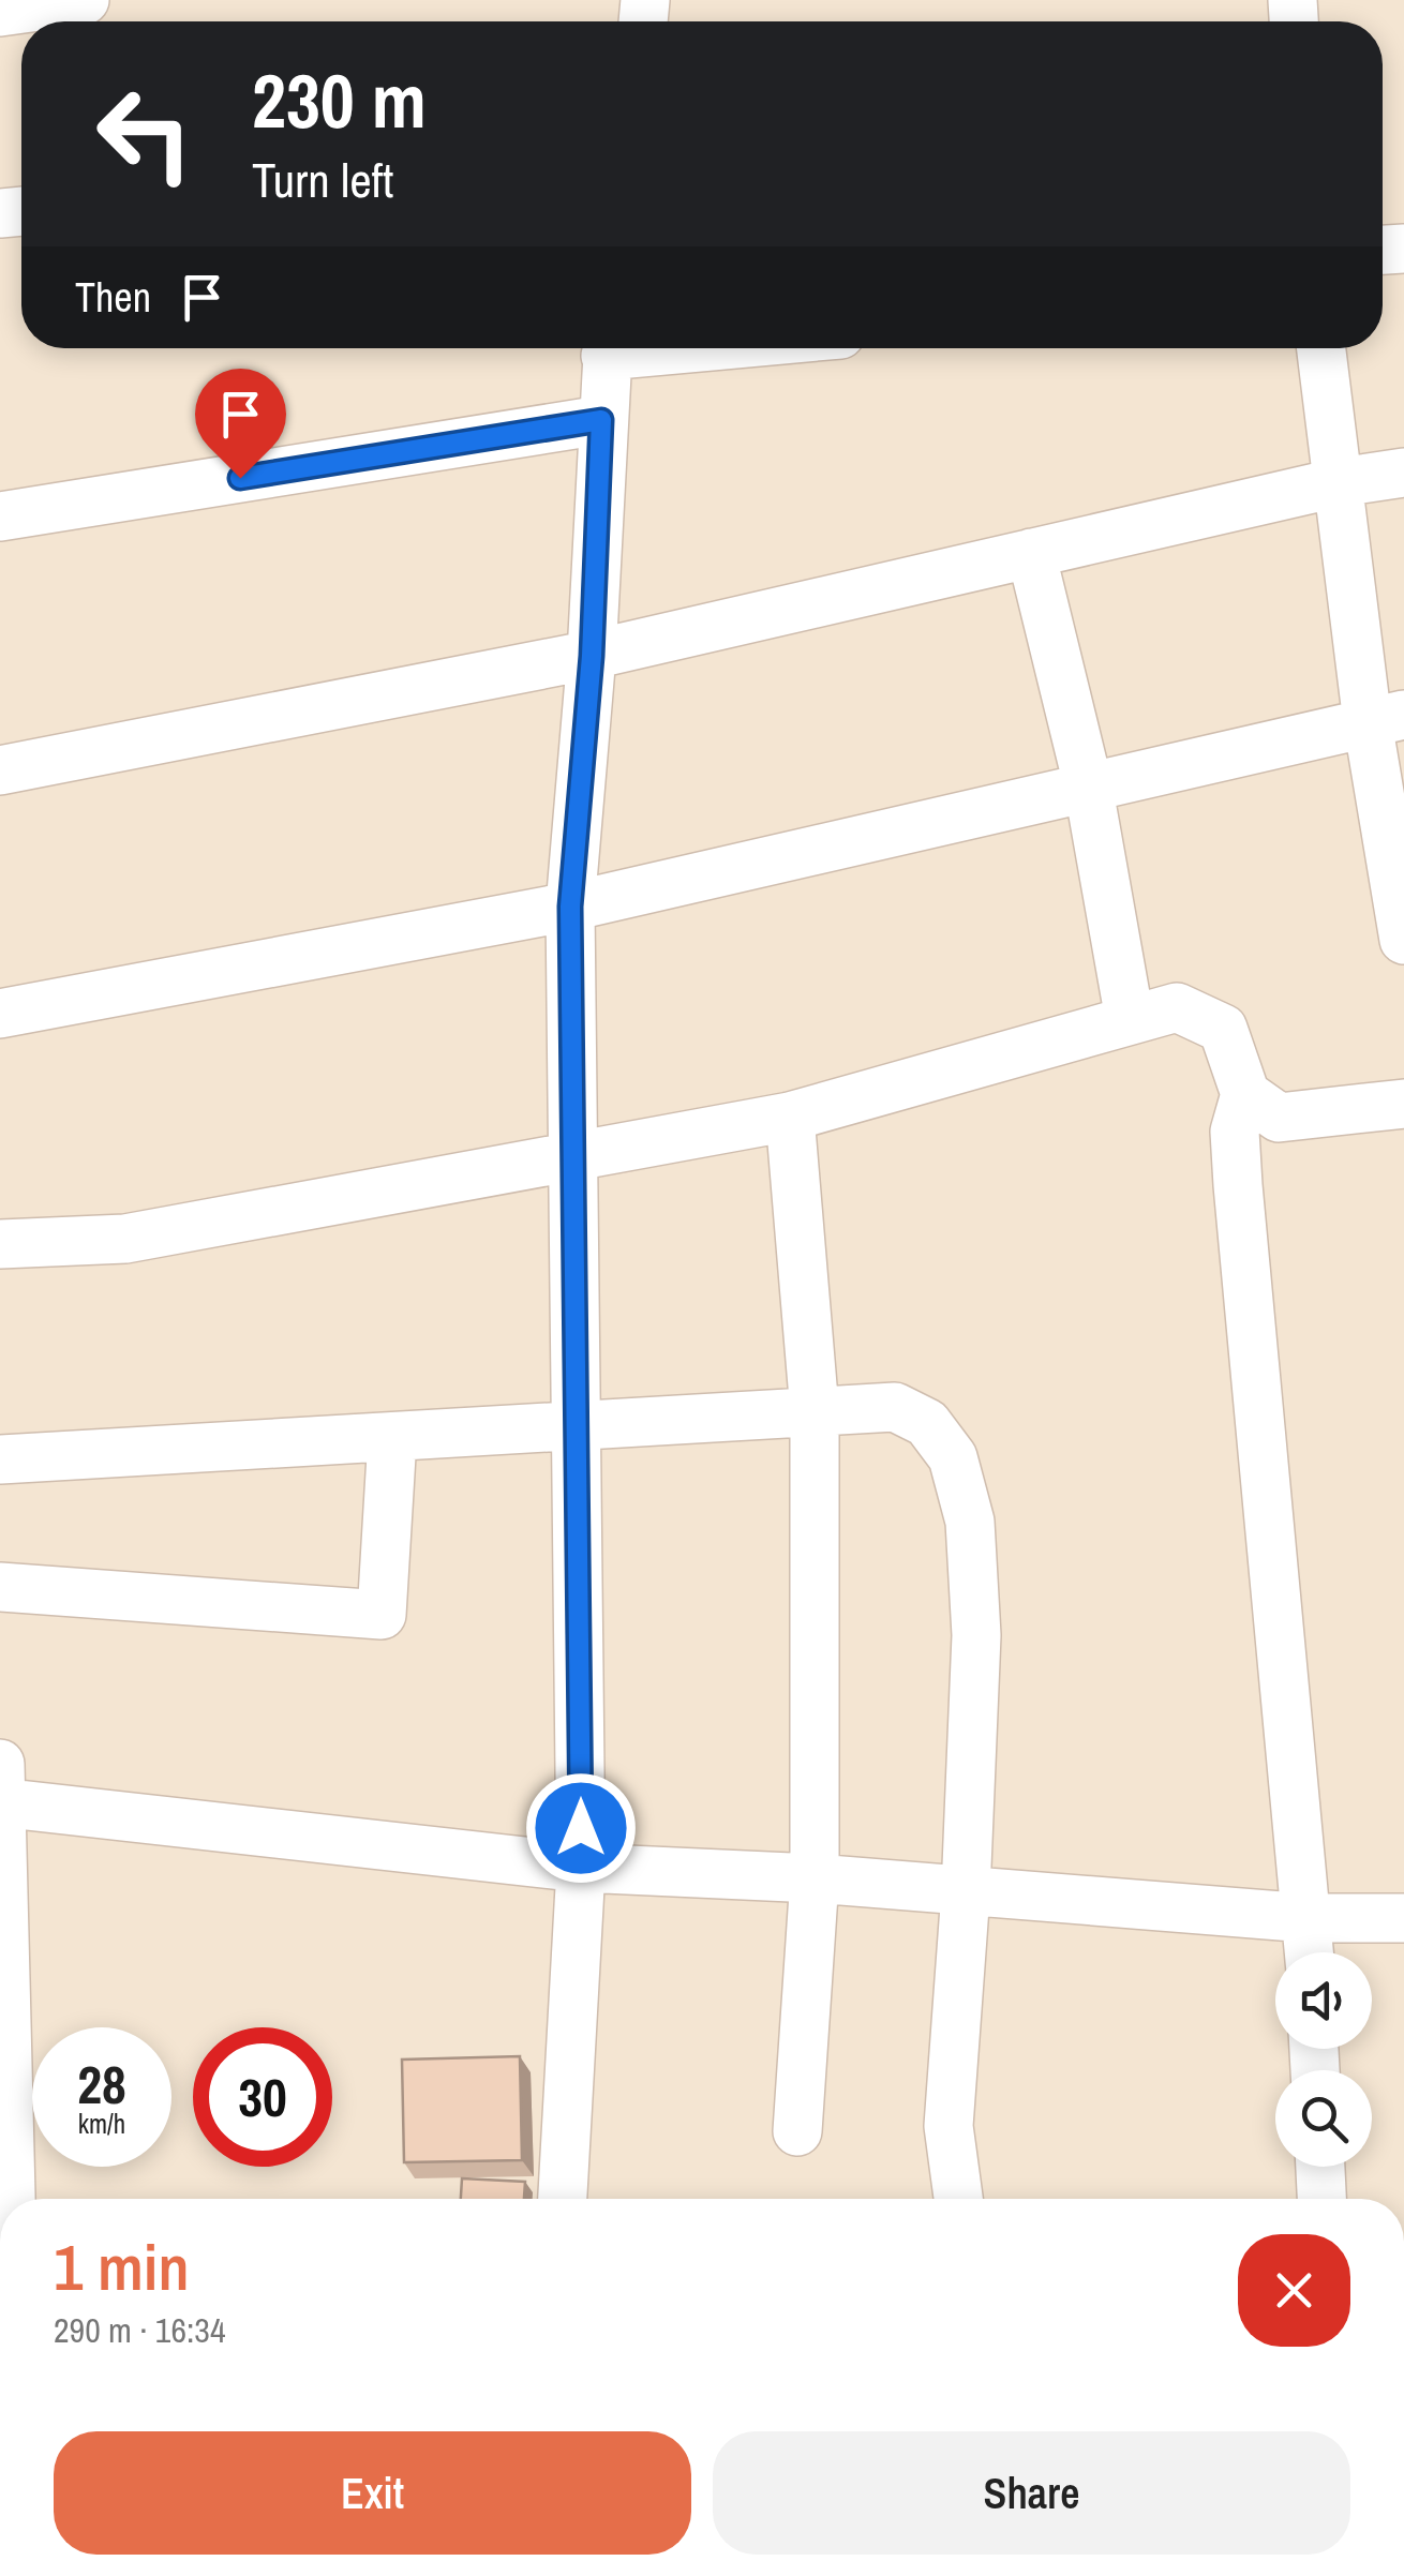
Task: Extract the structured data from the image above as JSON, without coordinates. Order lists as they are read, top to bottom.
{
  "page": {
    "turn": ["230 m", "Turn left"],
    "then": "Then",
    "speed": "28 km/h",
    "limit": "30",
    "heading": ["1 min", "290 m · 16:34"],
    "buttons": ["Exit", "Share"]
  }
}
